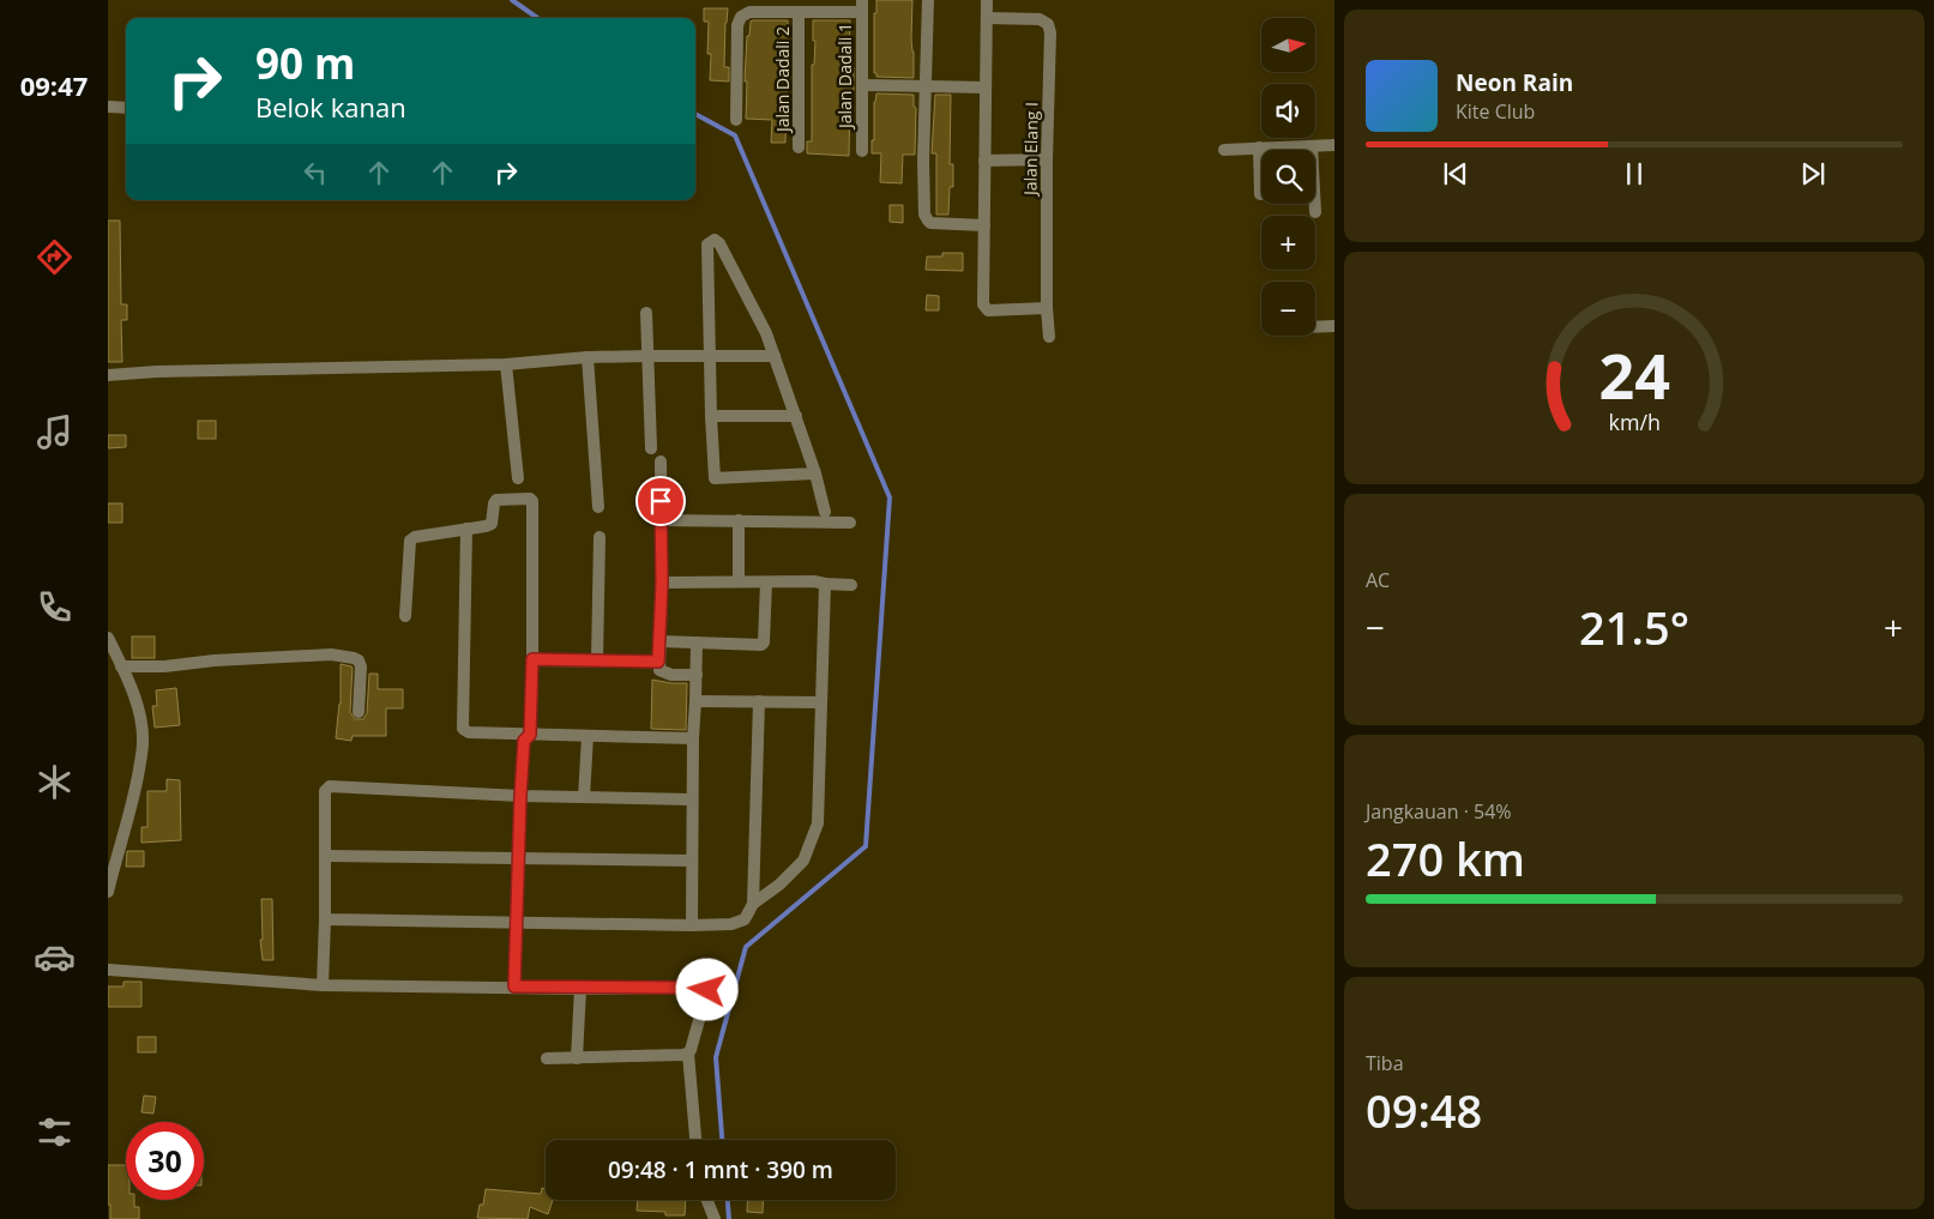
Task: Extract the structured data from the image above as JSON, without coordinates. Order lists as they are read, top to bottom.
{
  "streets": {
    "street": ["Jalan Dadali 1", "Jalan Dadali 2", "Jalan Elang I"]
  },
  "north": "right",
  "page": {
    "tabs": "09:47",
    "map_buttons": ["+", "−"],
    "turn": ["90 m", "Belok kanan"],
    "song": ["Neon Rain", "Kite Club"],
    "tile": [
      "AC",
      ["Jangkauan · 54%", "270 km"],
      ["Tiba", "09:48"]
    ],
    "heat": ["−", "21.5°", "+"],
    "limit": "30",
    "trip": "09:48 · 1 mnt · 390 m",
    "gauge": ["24", "km/h"]
  }
}
